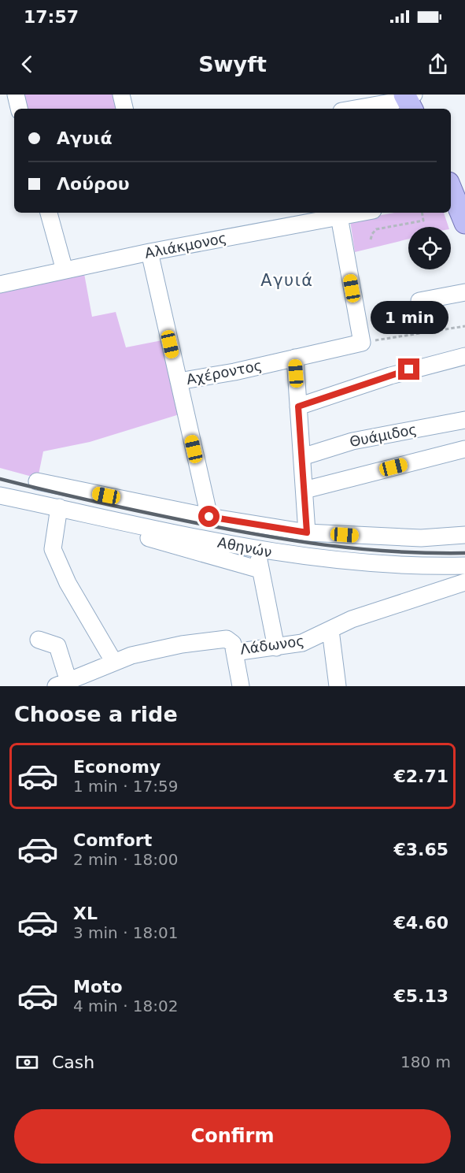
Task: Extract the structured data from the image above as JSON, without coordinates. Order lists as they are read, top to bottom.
{
  "streets": {
    "street": [
      "Αλιάκμονος",
      "Αχέροντος",
      "Θυάμιδος",
      "Αθηνών",
      "Λάδωνος"
    ]
  },
  "districts": ["Αγυιά"],
  "page": {
    "status": "17:57",
    "header": "Swyft",
    "banner": ["Αγυιά", "Λούρου"],
    "bubble": "1 min",
    "heading": "Choose a ride",
    "list": [
      {
        "name": "Economy",
        "note": "1 min · 17:59",
        "value": "€2.71"
      },
      {
        "name": "Comfort",
        "note": "2 min · 18:00",
        "value": "€3.65"
      },
      {
        "name": "XL",
        "note": "3 min · 18:01",
        "value": "€4.60"
      },
      {
        "name": "Moto",
        "note": "4 min · 18:02",
        "value": "€5.13"
      }
    ],
    "pay": ["Cash", "180 m"],
    "buttons": "Confirm"
  }
}
